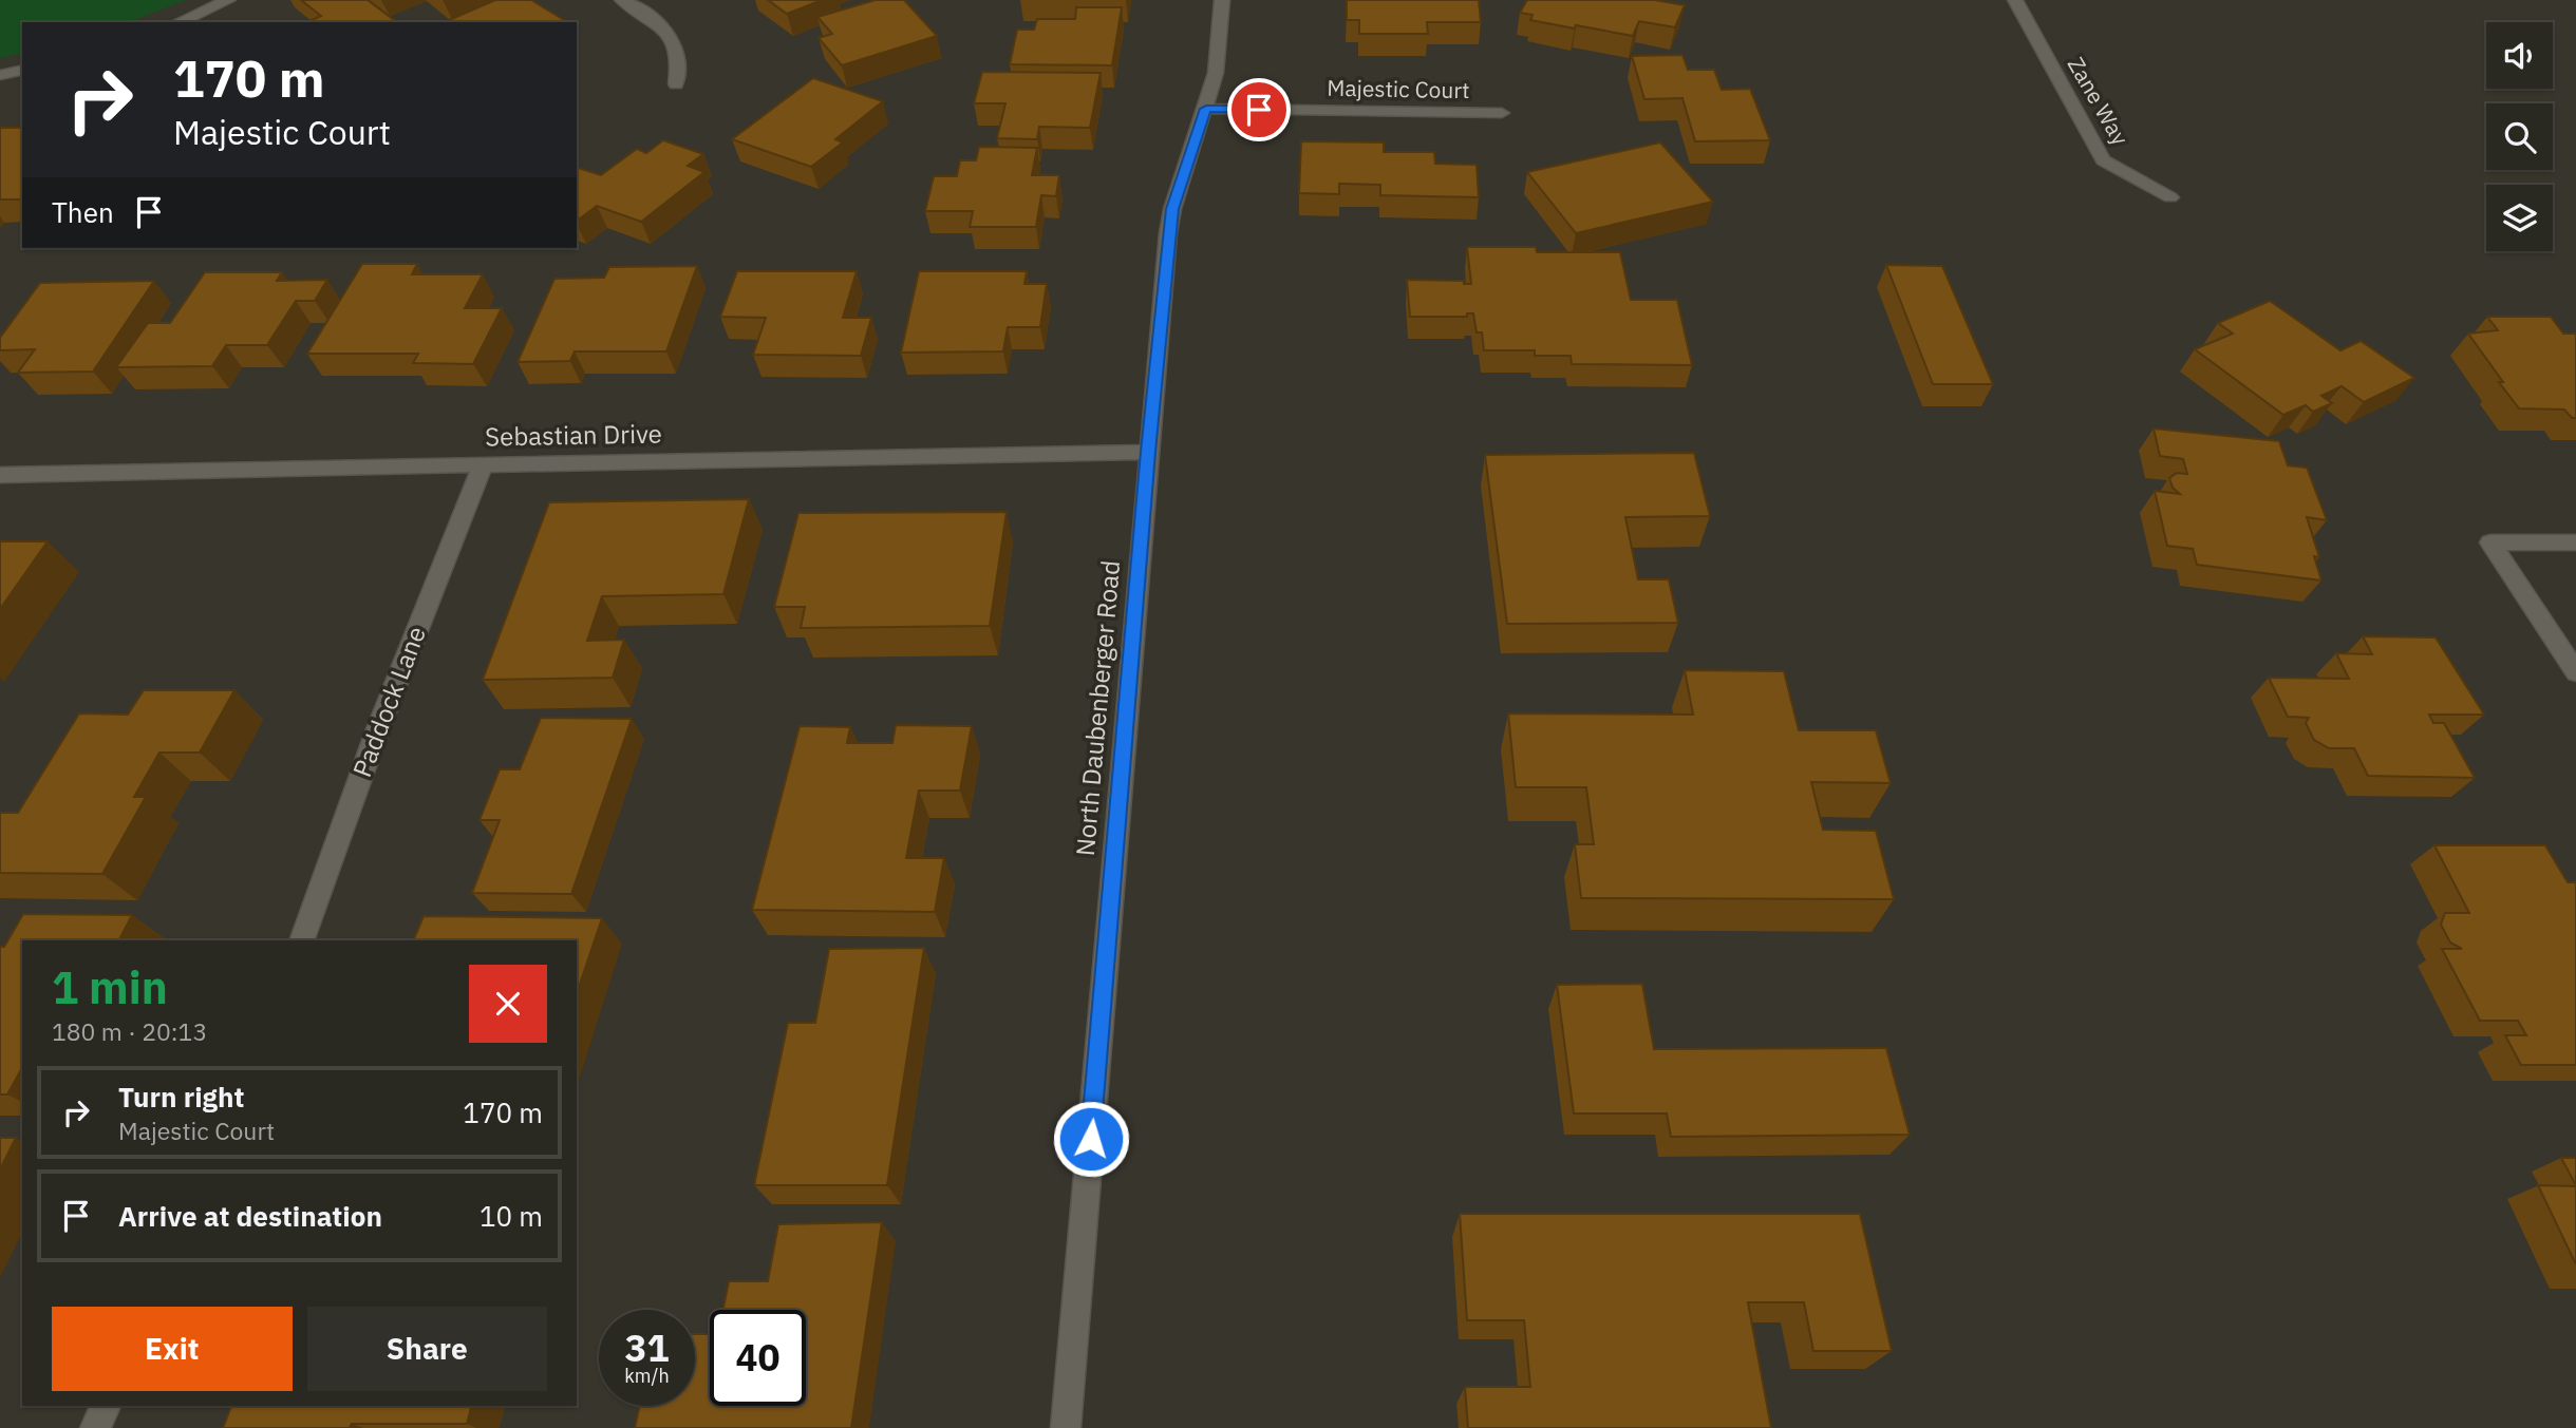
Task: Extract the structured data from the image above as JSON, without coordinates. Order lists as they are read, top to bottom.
{
  "streets": {
    "street": [
      "Majestic Court",
      "Zane Way",
      "Sebastian Drive",
      "Paddock Lane",
      "North Daubenberger Road"
    ]
  },
  "crossings": [
    ["Majestic Court", "North Daubenberger Road"],
    ["Sebastian Drive", "Paddock Lane"],
    ["Sebastian Drive", "North Daubenberger Road"]
  ],
  "page": {
    "turn": ["170 m", "Majestic Court"],
    "then": "Then",
    "heading": ["1 min", "180 m · 20:13"],
    "list": [
      {
        "name": "Turn right",
        "note": "Majestic Court",
        "value": "170 m"
      },
      {
        "name": "Arrive at destination",
        "value": "10 m"
      }
    ],
    "buttons": ["Exit", "Share"],
    "speed": "31 km/h",
    "limit": "40"
  }
}
